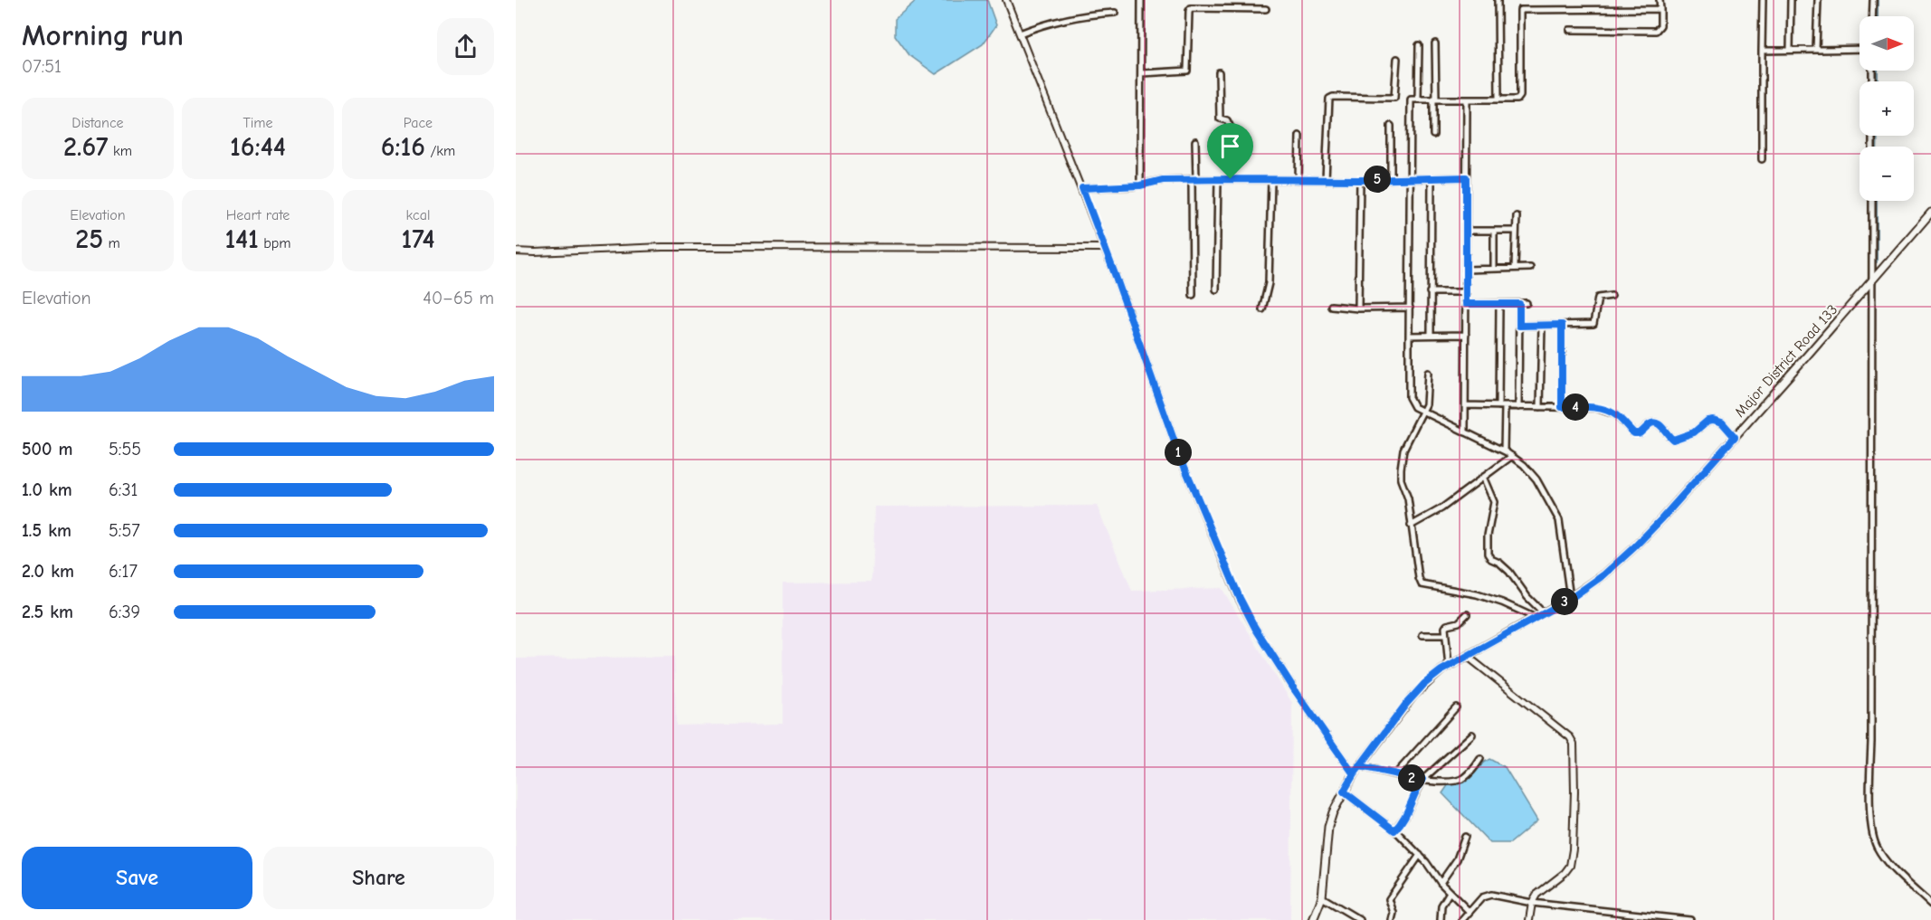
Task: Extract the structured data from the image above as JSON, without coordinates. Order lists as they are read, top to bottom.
{
  "streets": {
    "main road": ["Major District Road 133"]
  },
  "north": "right",
  "page": {
    "heading": ["Morning run", "07:51"],
    "map_buttons": ["+", "−"],
    "stats": [
      ["Distance", "2.67 km"],
      ["Time", "16:44"],
      ["Pace", "6:16 /km"],
      ["Elevation", "25 m"],
      ["Heart rate", "141 bpm"],
      ["kcal", "174"]
    ],
    "pins": [
      "5",
      "4",
      "1",
      "3",
      "2"
    ],
    "chart": ["Elevation", "40–65 m"],
    "list": [
      {
        "name": "500 m",
        "note": "5:55"
      },
      {
        "name": "1.0 km",
        "note": "6:31"
      },
      {
        "name": "1.5 km",
        "note": "5:57"
      },
      {
        "name": "2.0 km",
        "note": "6:17"
      },
      {
        "name": "2.5 km",
        "note": "6:39"
      }
    ],
    "buttons": ["Save", "Share"]
  }
}
